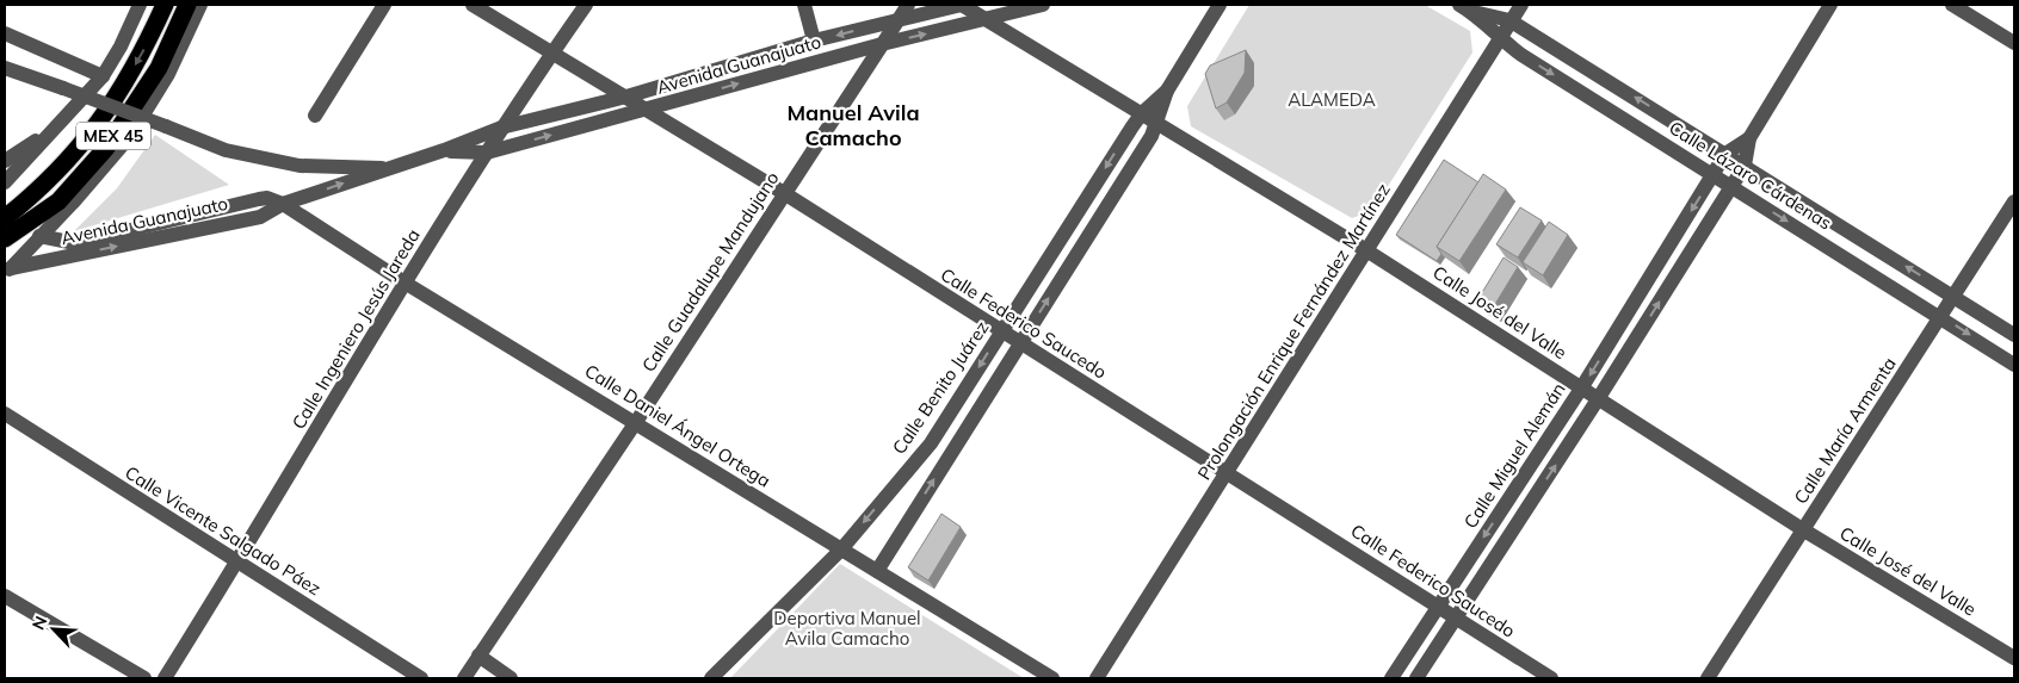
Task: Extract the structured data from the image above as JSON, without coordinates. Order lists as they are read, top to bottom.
{
  "streets": {
    "highway": ["MEX 45"],
    "street": [
      "Avenida Guanajuato",
      "Calle Lázaro Cárdenas",
      "Calle Guadalupe Mandujano",
      "Calle José del Valle",
      "Calle Federico Saucedo",
      "Calle Ingeniero Jesús Jareda",
      "Prolongación Enrique Fernández Martínez",
      "Calle Benito Juárez",
      "Calle Daniel Ángel Ortega",
      "Calle María Armenta",
      "Calle Miguel Alemán",
      "Calle Vicente Salgado Páez"
    ]
  },
  "crossings": [
    ["Avenida Guanajuato", "Calle Guadalupe Mandujano"],
    ["Avenida Guanajuato", "Calle José del Valle"],
    ["Avenida Guanajuato", "Calle Federico Saucedo"],
    ["Avenida Guanajuato", "Calle Ingeniero Jesús Jareda"],
    ["Avenida Guanajuato", "Calle Daniel Ángel Ortega"],
    ["Calle Lázaro Cárdenas", "Prolongación Enrique Fernández Martínez"],
    ["Calle Lázaro Cárdenas", "Calle María Armenta"],
    ["Calle Lázaro Cárdenas", "Calle Miguel Alemán"],
    ["Calle Guadalupe Mandujano", "Calle Federico Saucedo"],
    ["Calle Guadalupe Mandujano", "Calle Daniel Ángel Ortega"],
    ["Calle José del Valle", "Prolongación Enrique Fernández Martínez"],
    ["Calle José del Valle", "Calle Benito Juárez"],
    ["Calle José del Valle", "Calle María Armenta"],
    ["Calle José del Valle", "Calle Miguel Alemán"],
    ["Calle Federico Saucedo", "Calle Ingeniero Jesús Jareda"],
    ["Calle Federico Saucedo", "Prolongación Enrique Fernández Martínez"],
    ["Calle Federico Saucedo", "Calle Benito Juárez"],
    ["Calle Federico Saucedo", "Calle Miguel Alemán"],
    ["Calle Ingeniero Jesús Jareda", "Calle Daniel Ángel Ortega"],
    ["Calle Ingeniero Jesús Jareda", "Calle Vicente Salgado Páez"],
    ["Calle Benito Juárez", "Calle Daniel Ángel Ortega"]
  ],
  "districts": ["Manuel Avila Camacho"],
  "parks": ["ALAMEDA", "Deportiva Manuel Avila Camacho"],
  "north": "top left"
}
